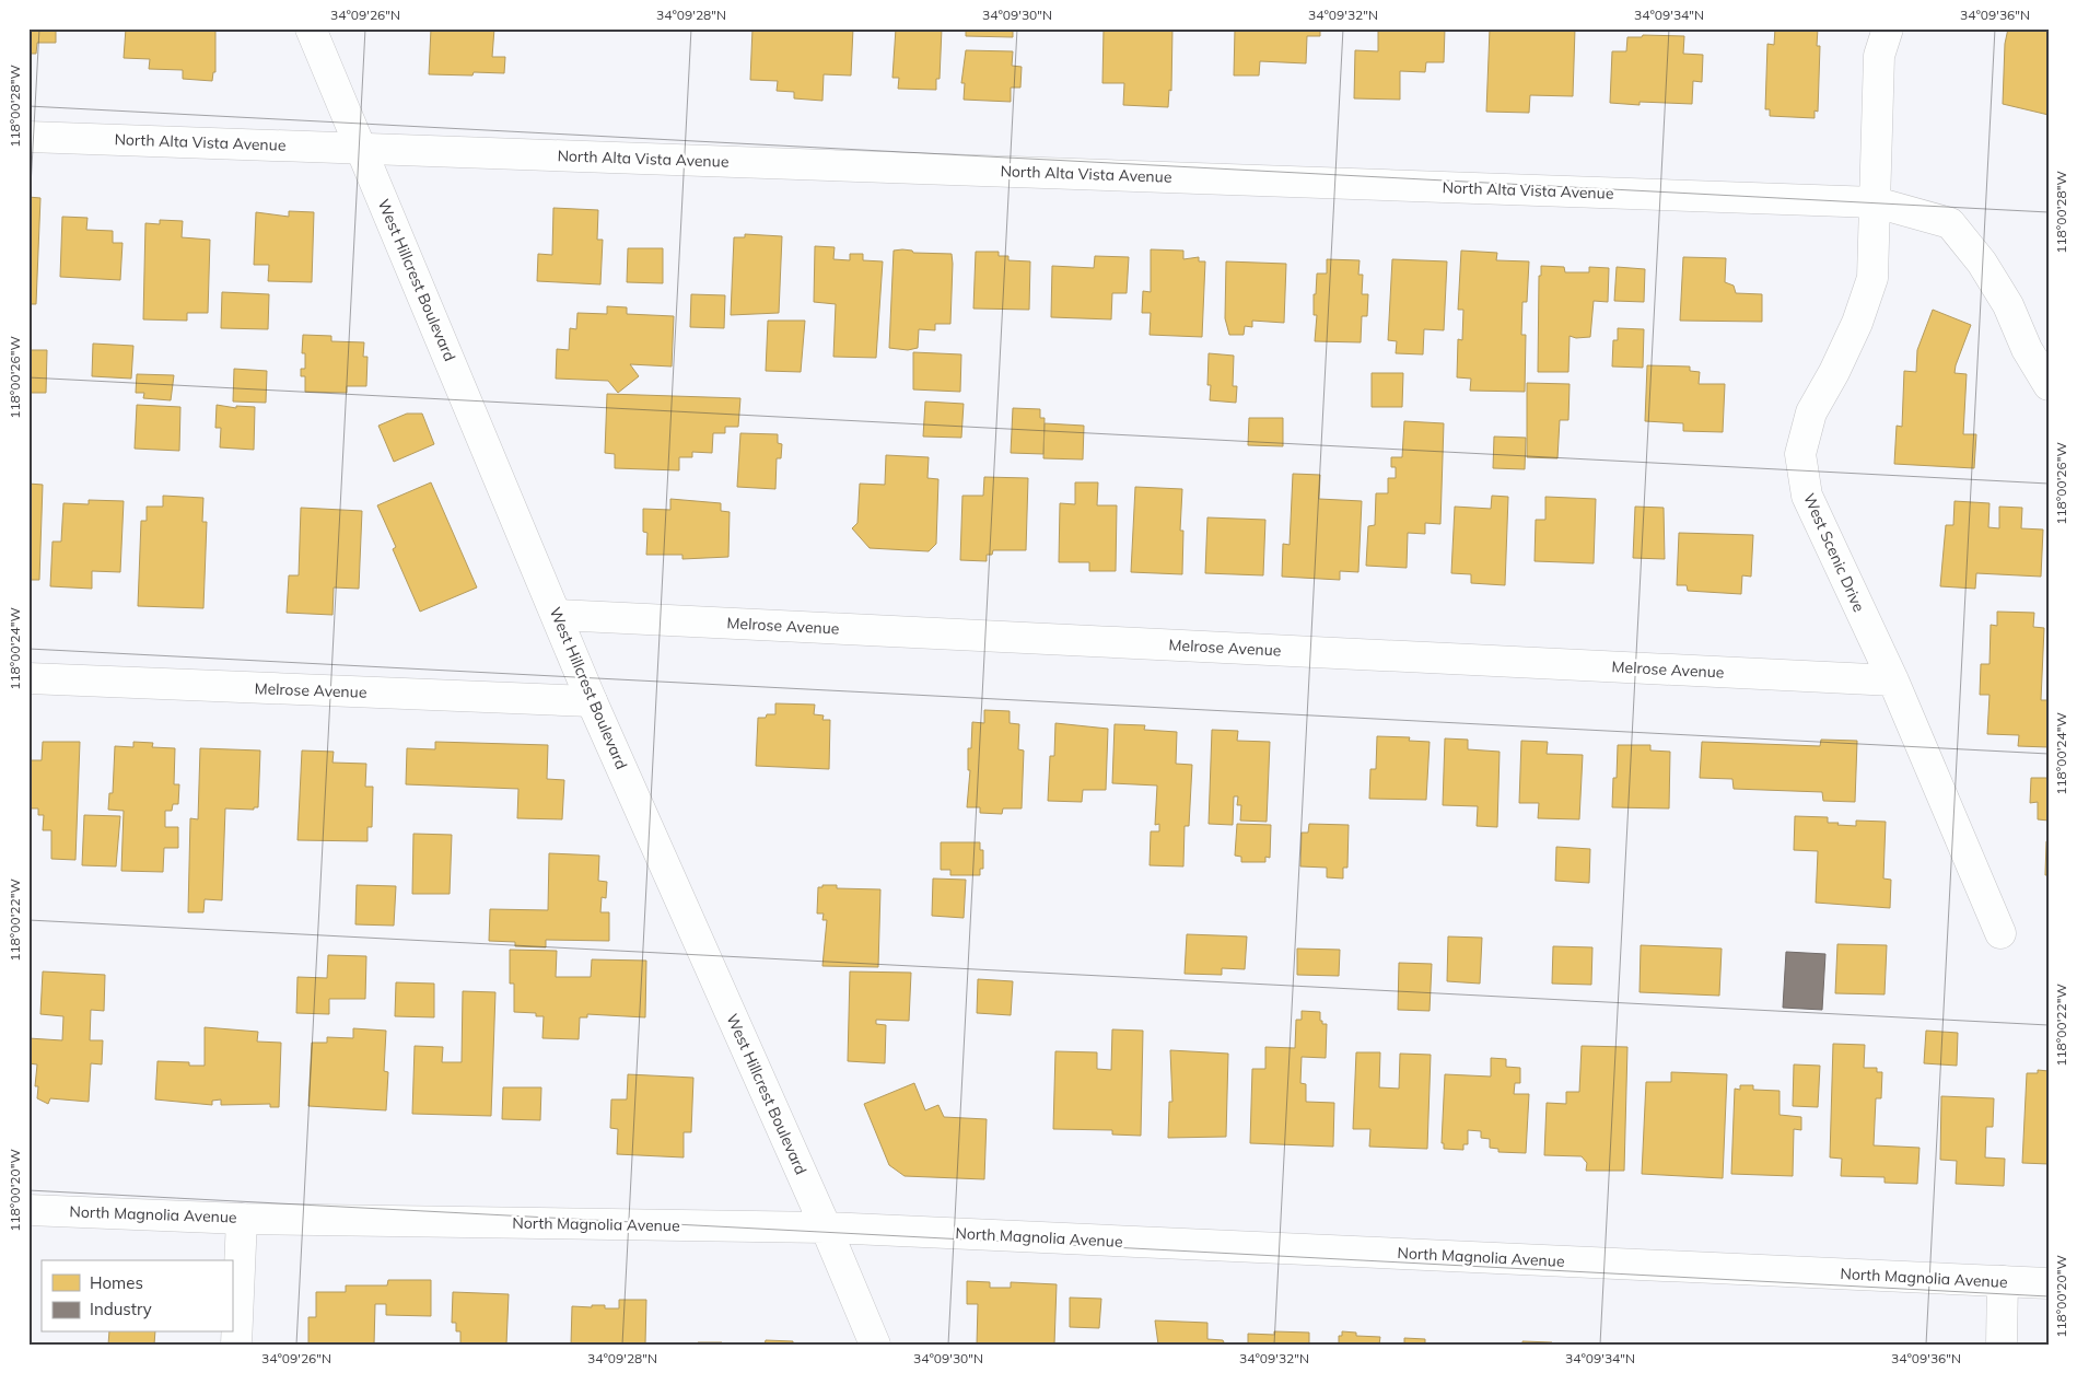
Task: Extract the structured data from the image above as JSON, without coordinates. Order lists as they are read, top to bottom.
{
  "streets": {
    "street": [
      "North Alta Vista Avenue",
      "West Hillcrest Boulevard",
      "West Scenic Drive",
      "Melrose Avenue",
      "North Magnolia Avenue"
    ]
  },
  "crossings": [
    ["North Alta Vista Avenue", "West Hillcrest Boulevard"],
    ["North Alta Vista Avenue", "West Scenic Drive"],
    ["West Hillcrest Boulevard", "Melrose Avenue"],
    ["West Hillcrest Boulevard", "North Magnolia Avenue"],
    ["West Scenic Drive", "Melrose Avenue"]
  ],
  "legend": ["Homes", "Industry"],
  "coordinates": [
    "34°09'26\"N",
    "34°09'28\"N",
    "34°09'30\"N",
    "34°09'32\"N",
    "34°09'34\"N",
    "34°09'36\"N",
    "118°00'28\"W",
    "118°00'26\"W",
    "118°00'24\"W",
    "118°00'22\"W",
    "118°00'20\"W"
  ]
}
